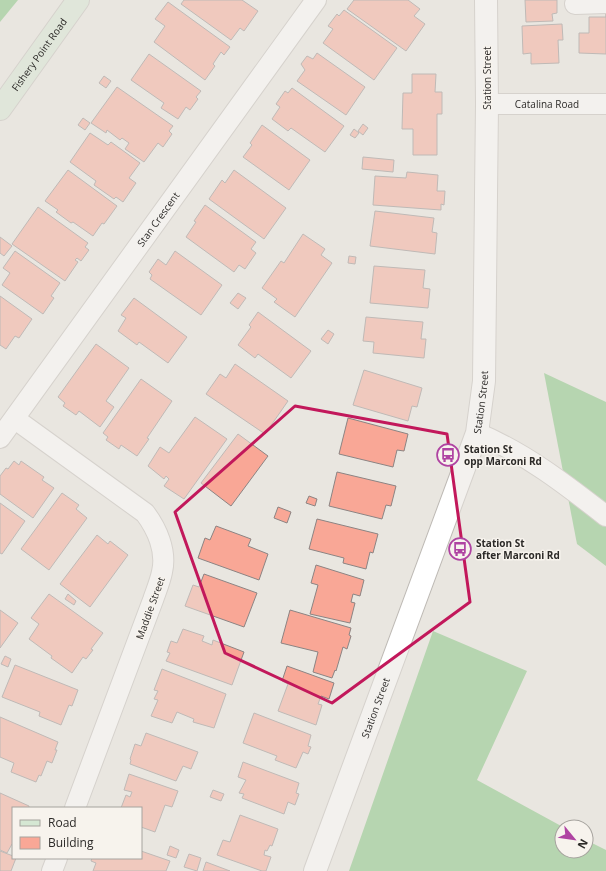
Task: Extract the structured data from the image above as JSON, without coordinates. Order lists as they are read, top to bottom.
{
  "streets": {
    "main road": ["Fishery Point Road"],
    "street": [
      "Station Street",
      "Catalina Road",
      "Stan Crescent",
      "Maddie Street"
    ]
  },
  "crossings": [
    ["Station Street", "Catalina Road"],
    ["Stan Crescent", "Maddie Street"]
  ],
  "places": {
    "bus stop": ["Station St opp Marconi Rd", "Station St after Marconi Rd"]
  },
  "legend": ["Road", "Building"],
  "north": "bottom right"
}
